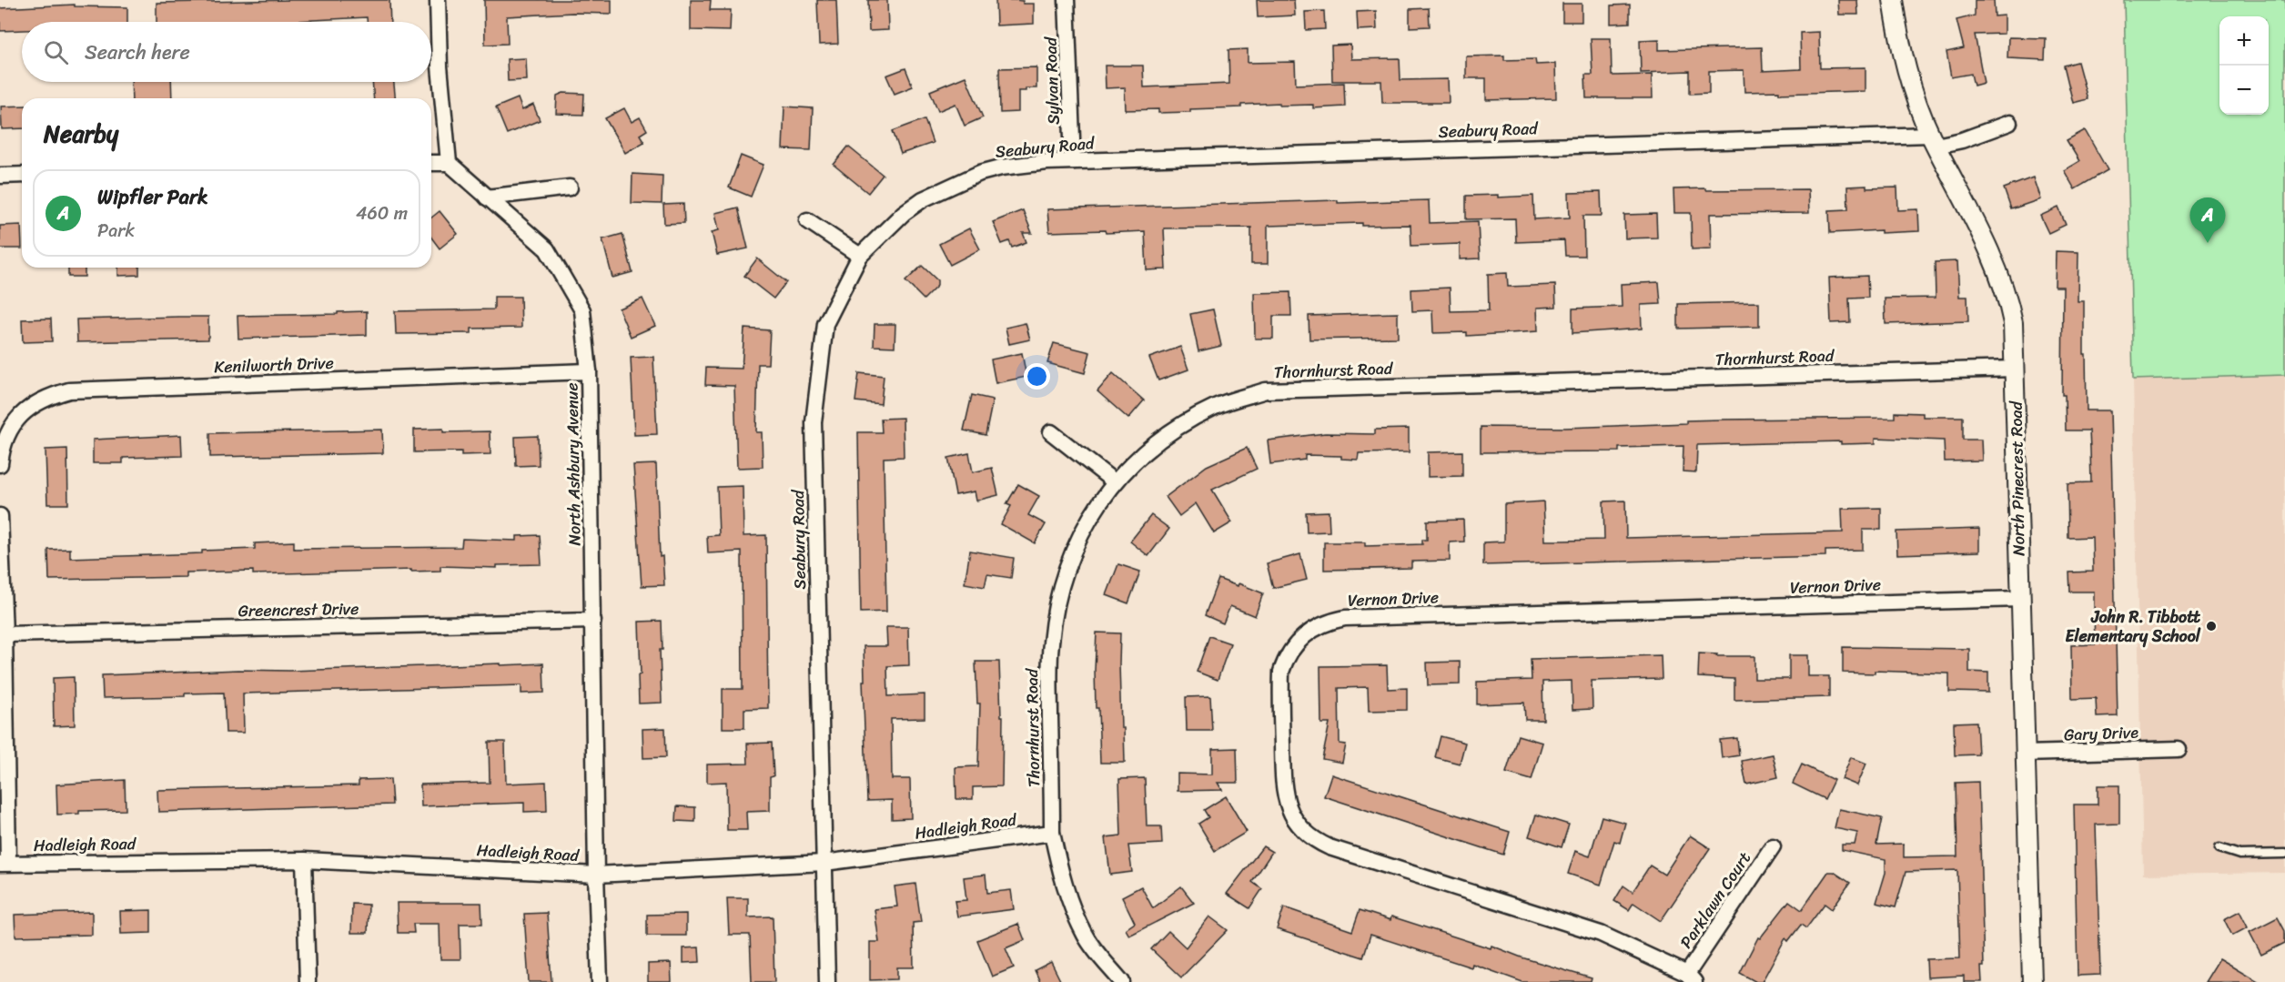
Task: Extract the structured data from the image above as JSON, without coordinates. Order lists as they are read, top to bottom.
{
  "streets": {
    "street": [
      "Sylvan Road",
      "Seabury Road",
      "Thornhurst Road",
      "Kenilworth Drive",
      "North Ashbury Avenue",
      "North Pinecrest Road",
      "Vernon Drive",
      "Greencrest Drive",
      "Gary Drive",
      "Hadleigh Road",
      "Parklawn Court"
    ]
  },
  "crossings": [
    ["Sylvan Road", "Seabury Road"],
    ["Seabury Road", "North Pinecrest Road"],
    ["Seabury Road", "Hadleigh Road"],
    ["Thornhurst Road", "North Pinecrest Road"],
    ["Thornhurst Road", "Hadleigh Road"],
    ["Kenilworth Drive", "North Ashbury Avenue"],
    ["North Ashbury Avenue", "Greencrest Drive"],
    ["North Ashbury Avenue", "Hadleigh Road"],
    ["North Pinecrest Road", "Vernon Drive"],
    ["North Pinecrest Road", "Gary Drive"],
    ["Vernon Drive", "Parklawn Court"]
  ],
  "places": ["John R. Tibbott Elementary School"],
  "page": {
    "map_buttons": ["+", "−"],
    "search": "Search here",
    "heading": "Nearby",
    "list": [
      {
        "mark": "A",
        "name": "Wipfler Park",
        "note": "Park",
        "value": "460 m"
      }
    ],
    "pins": "A"
  }
}
